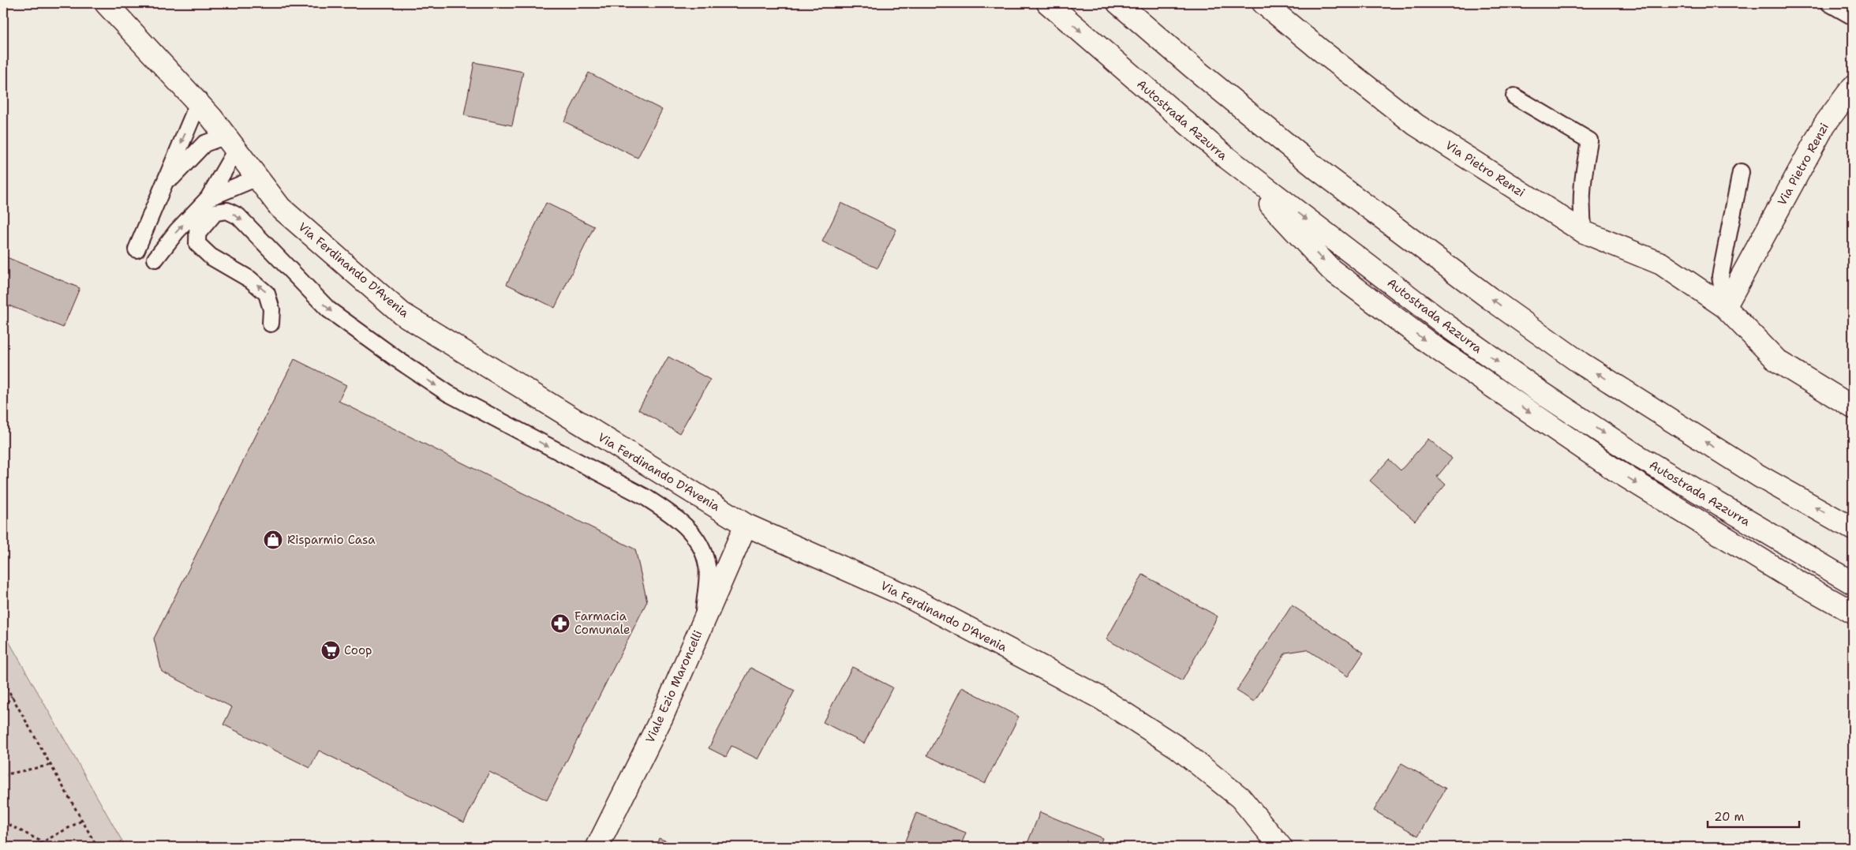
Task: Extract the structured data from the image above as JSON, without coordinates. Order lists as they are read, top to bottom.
{
  "streets": {
    "main road": [
      "Autostrada Azzurra",
      "Via Pietro Renzi",
      "Via Ferdinando D'Avenia",
      "Viale Ezio Maroncelli"
    ]
  },
  "crossings": [
    ["Via Ferdinando D'Avenia", "Viale Ezio Maroncelli"]
  ],
  "places": {
    "shop": ["Risparmio Casa"],
    "pharmacy": ["Farmacia Comunale"],
    "supermarket": ["Coop"]
  },
  "scale_bar": "20 m"
}
